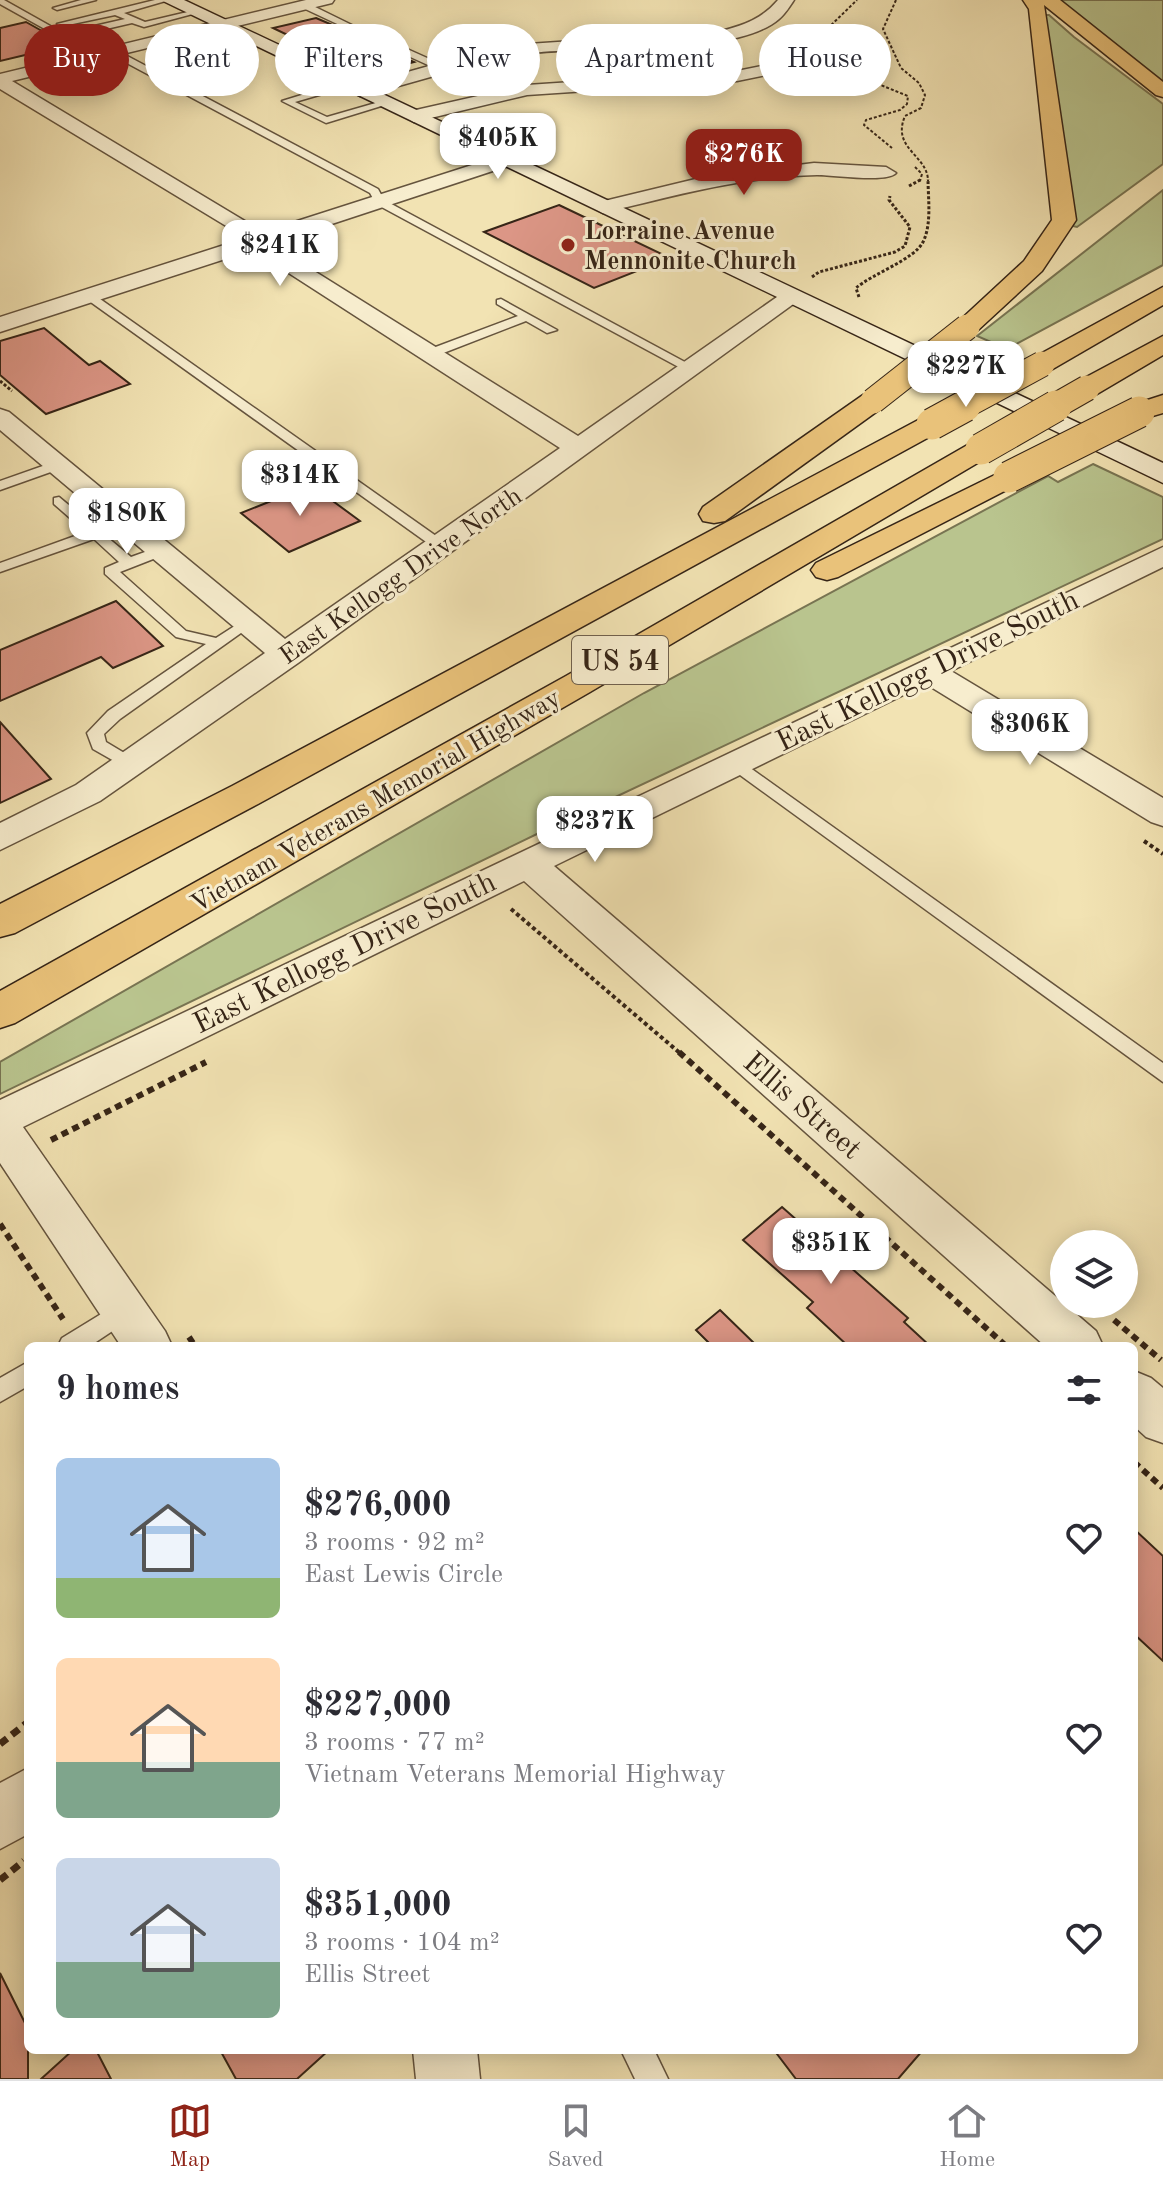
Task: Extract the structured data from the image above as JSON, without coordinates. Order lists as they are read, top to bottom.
{
  "streets": {
    "highway": ["US 54", "Vietnam Veterans Memorial Highway"],
    "street": ["East Kellogg Drive North", "East Kellogg Drive South", "Ellis Street"]
  },
  "crossings": [
    ["East Kellogg Drive South", "Ellis Street"]
  ],
  "places": ["Lorraine Avenue Mennonite Church"],
  "page": {
    "chip": [
      "Buy",
      "Rent",
      "Filters",
      "New",
      "Apartment",
      "House"
    ],
    "price": [
      "$405K",
      "$276K",
      "$241K",
      "$227K",
      "$314K",
      "$180K",
      "$306K",
      "$237K",
      "$351K"
    ],
    "heading": "9 homes",
    "list": [
      {
        "name": "$276,000",
        "note": "3 rooms · 92 m² · East Lewis Circle"
      },
      {
        "name": "$227,000",
        "note": "3 rooms · 77 m² · Vietnam Veterans Memorial Highway"
      },
      {
        "name": "$351,000",
        "note": "3 rooms · 104 m² · Ellis Street"
      }
    ],
    "tabs": ["Map", "Saved", "Home"]
  }
}
